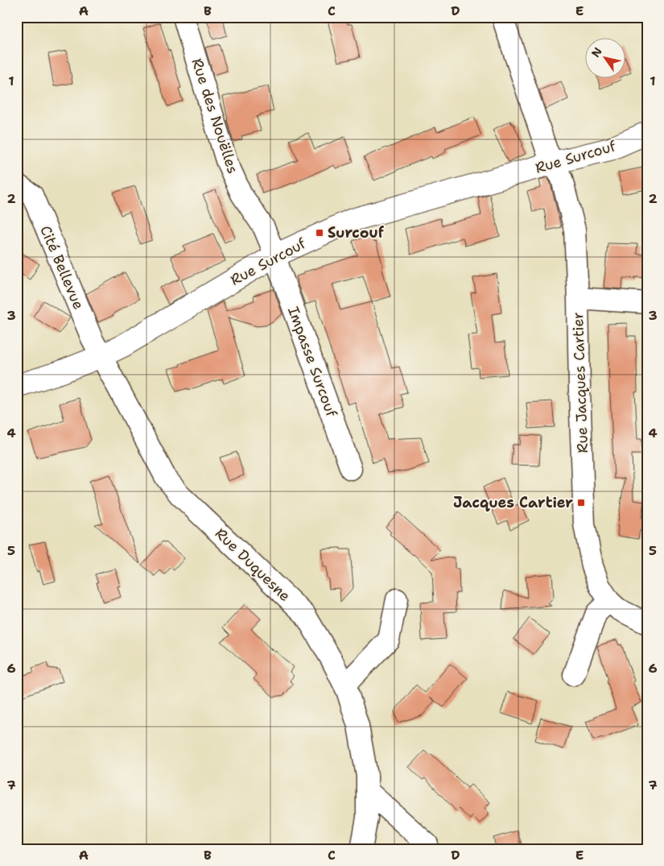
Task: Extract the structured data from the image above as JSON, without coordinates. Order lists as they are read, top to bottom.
{
  "streets": {
    "street": [
      "Rue des Nouëlles",
      "Rue Surcouf",
      "Cité Bellevue",
      "Impasse Surcouf",
      "Rue Jacques Cartier",
      "Rue Duquesne"
    ]
  },
  "crossings": [
    ["Rue des Nouëlles", "Rue Surcouf"],
    ["Rue des Nouëlles", "Impasse Surcouf"],
    ["Rue Surcouf", "Cité Bellevue"],
    ["Rue Surcouf", "Impasse Surcouf"],
    ["Rue Surcouf", "Rue Jacques Cartier"],
    ["Rue Surcouf", "Rue Duquesne"],
    ["Cité Bellevue", "Rue Duquesne"]
  ],
  "places": {
    "transit": ["Surcouf", "Jacques Cartier"]
  },
  "north": "top left",
  "grid": {
    "columns": [
      "A",
      "B",
      "C",
      "D",
      "E"
    ],
    "rows": [
      "1",
      "2",
      "3",
      "4",
      "5",
      "6",
      "7"
    ]
  }
}
